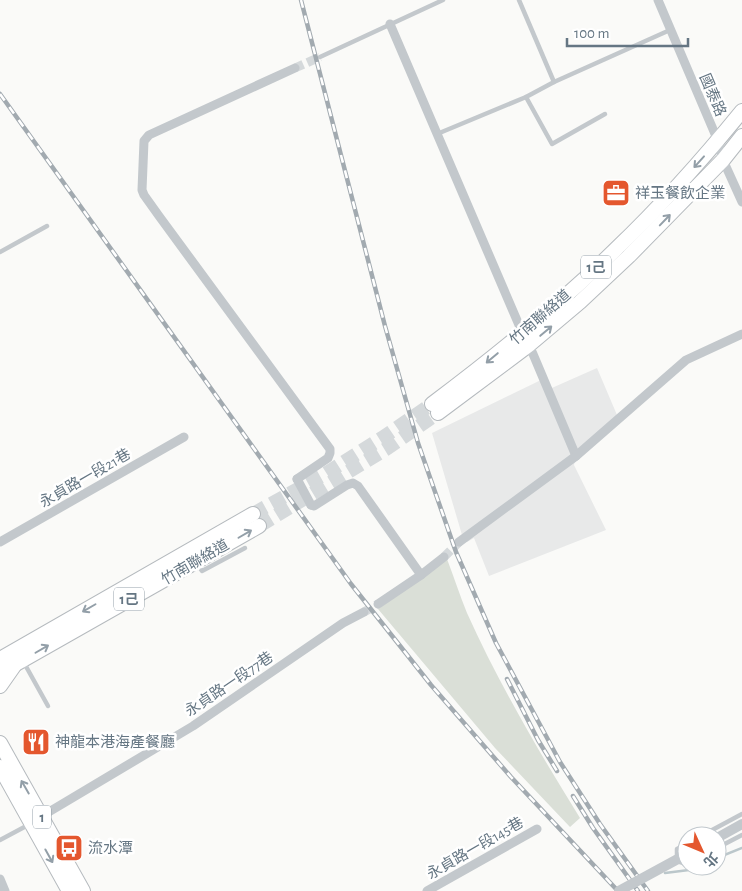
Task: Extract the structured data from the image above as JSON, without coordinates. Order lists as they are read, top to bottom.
{
  "streets": {
    "main road": ["1己", "竹南聯絡道", "1"],
    "street": [
      "國泰路",
      "永貞路一段21巷",
      "永貞路一段77巷",
      "永貞路一段145巷"
    ]
  },
  "crossings": [
    ["國泰路", "竹南聯絡道"],
    ["永貞路一段77巷", "1"]
  ],
  "places": {
    "office": ["祥玉餐飲企業"],
    "restaurant": ["神龍本港海產餐廳"],
    "bus stop": ["流水潭"]
  },
  "scale_bar": "100 m",
  "north": "bottom right"
}
